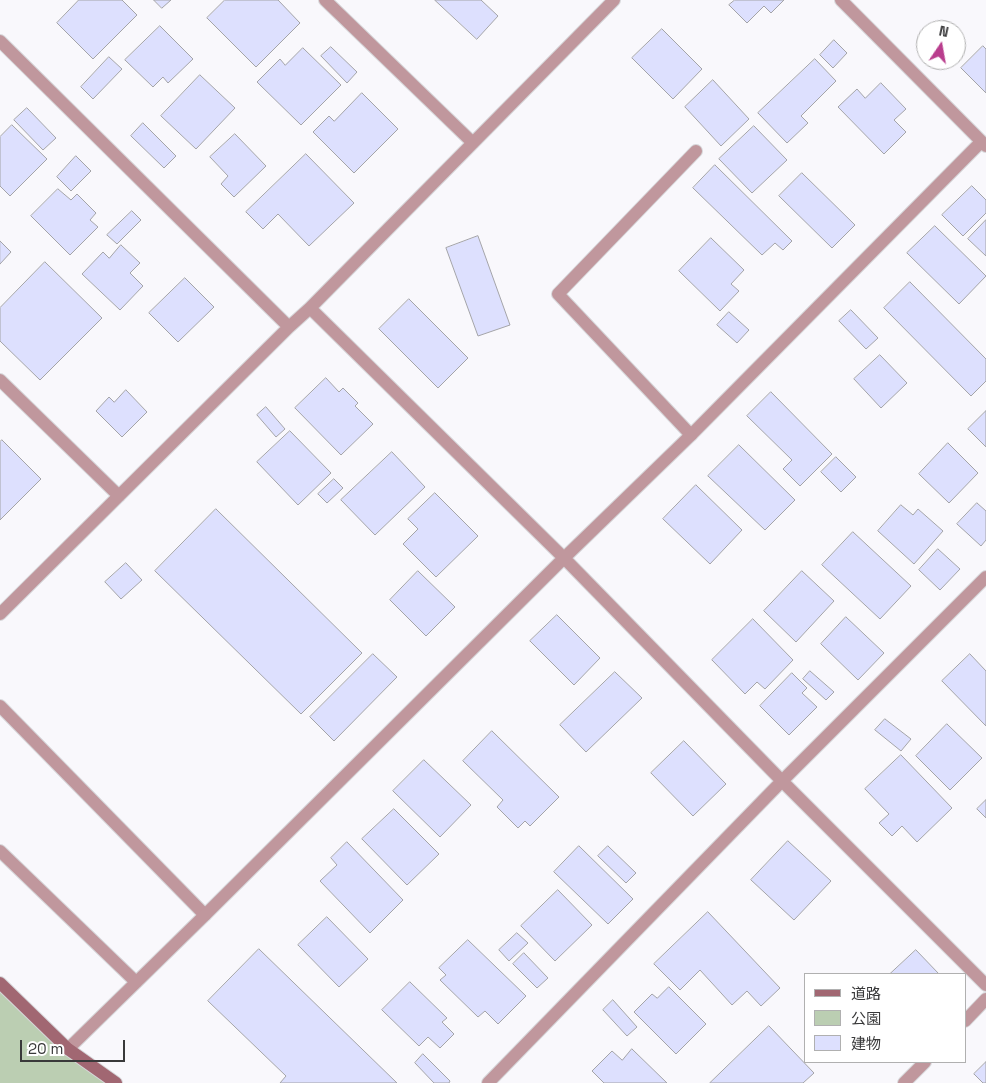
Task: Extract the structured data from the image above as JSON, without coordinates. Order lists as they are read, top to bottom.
{
  "legend": ["道路", "公園", "建物"],
  "scale_bar": "20 m",
  "north": "top"
}
